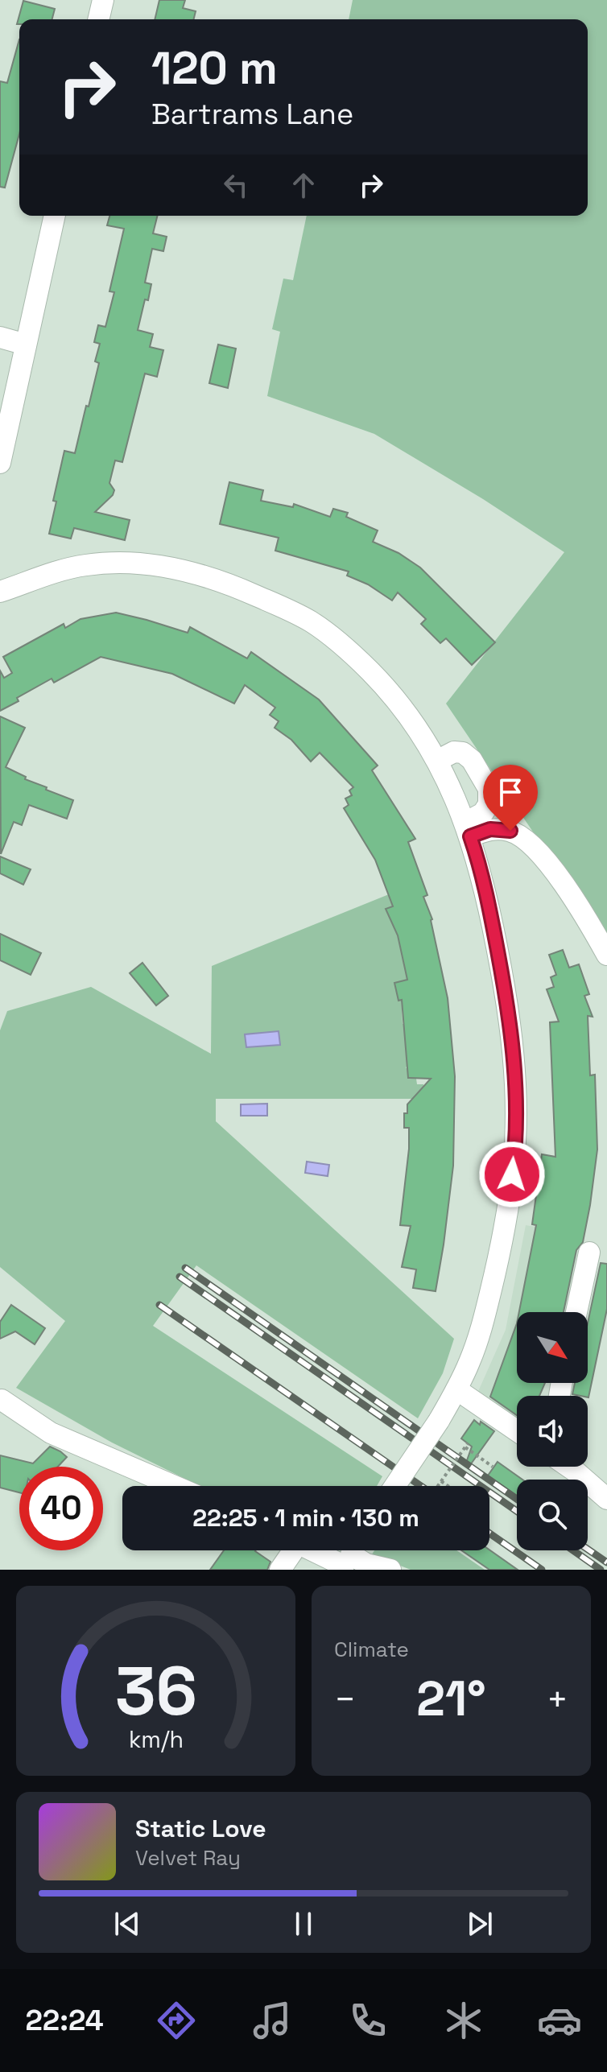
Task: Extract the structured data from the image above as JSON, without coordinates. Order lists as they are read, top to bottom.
{
  "north": "bottom right",
  "page": {
    "turn": ["120 m", "Bartrams Lane"],
    "limit": "40",
    "trip": "22:25 · 1 min · 130 m",
    "tile": "Climate",
    "heat": ["−", "21°", "+"],
    "song": ["Static Love", "Velvet Ray"],
    "tabs": "22:24",
    "gauge": ["36", "km/h"]
  }
}
